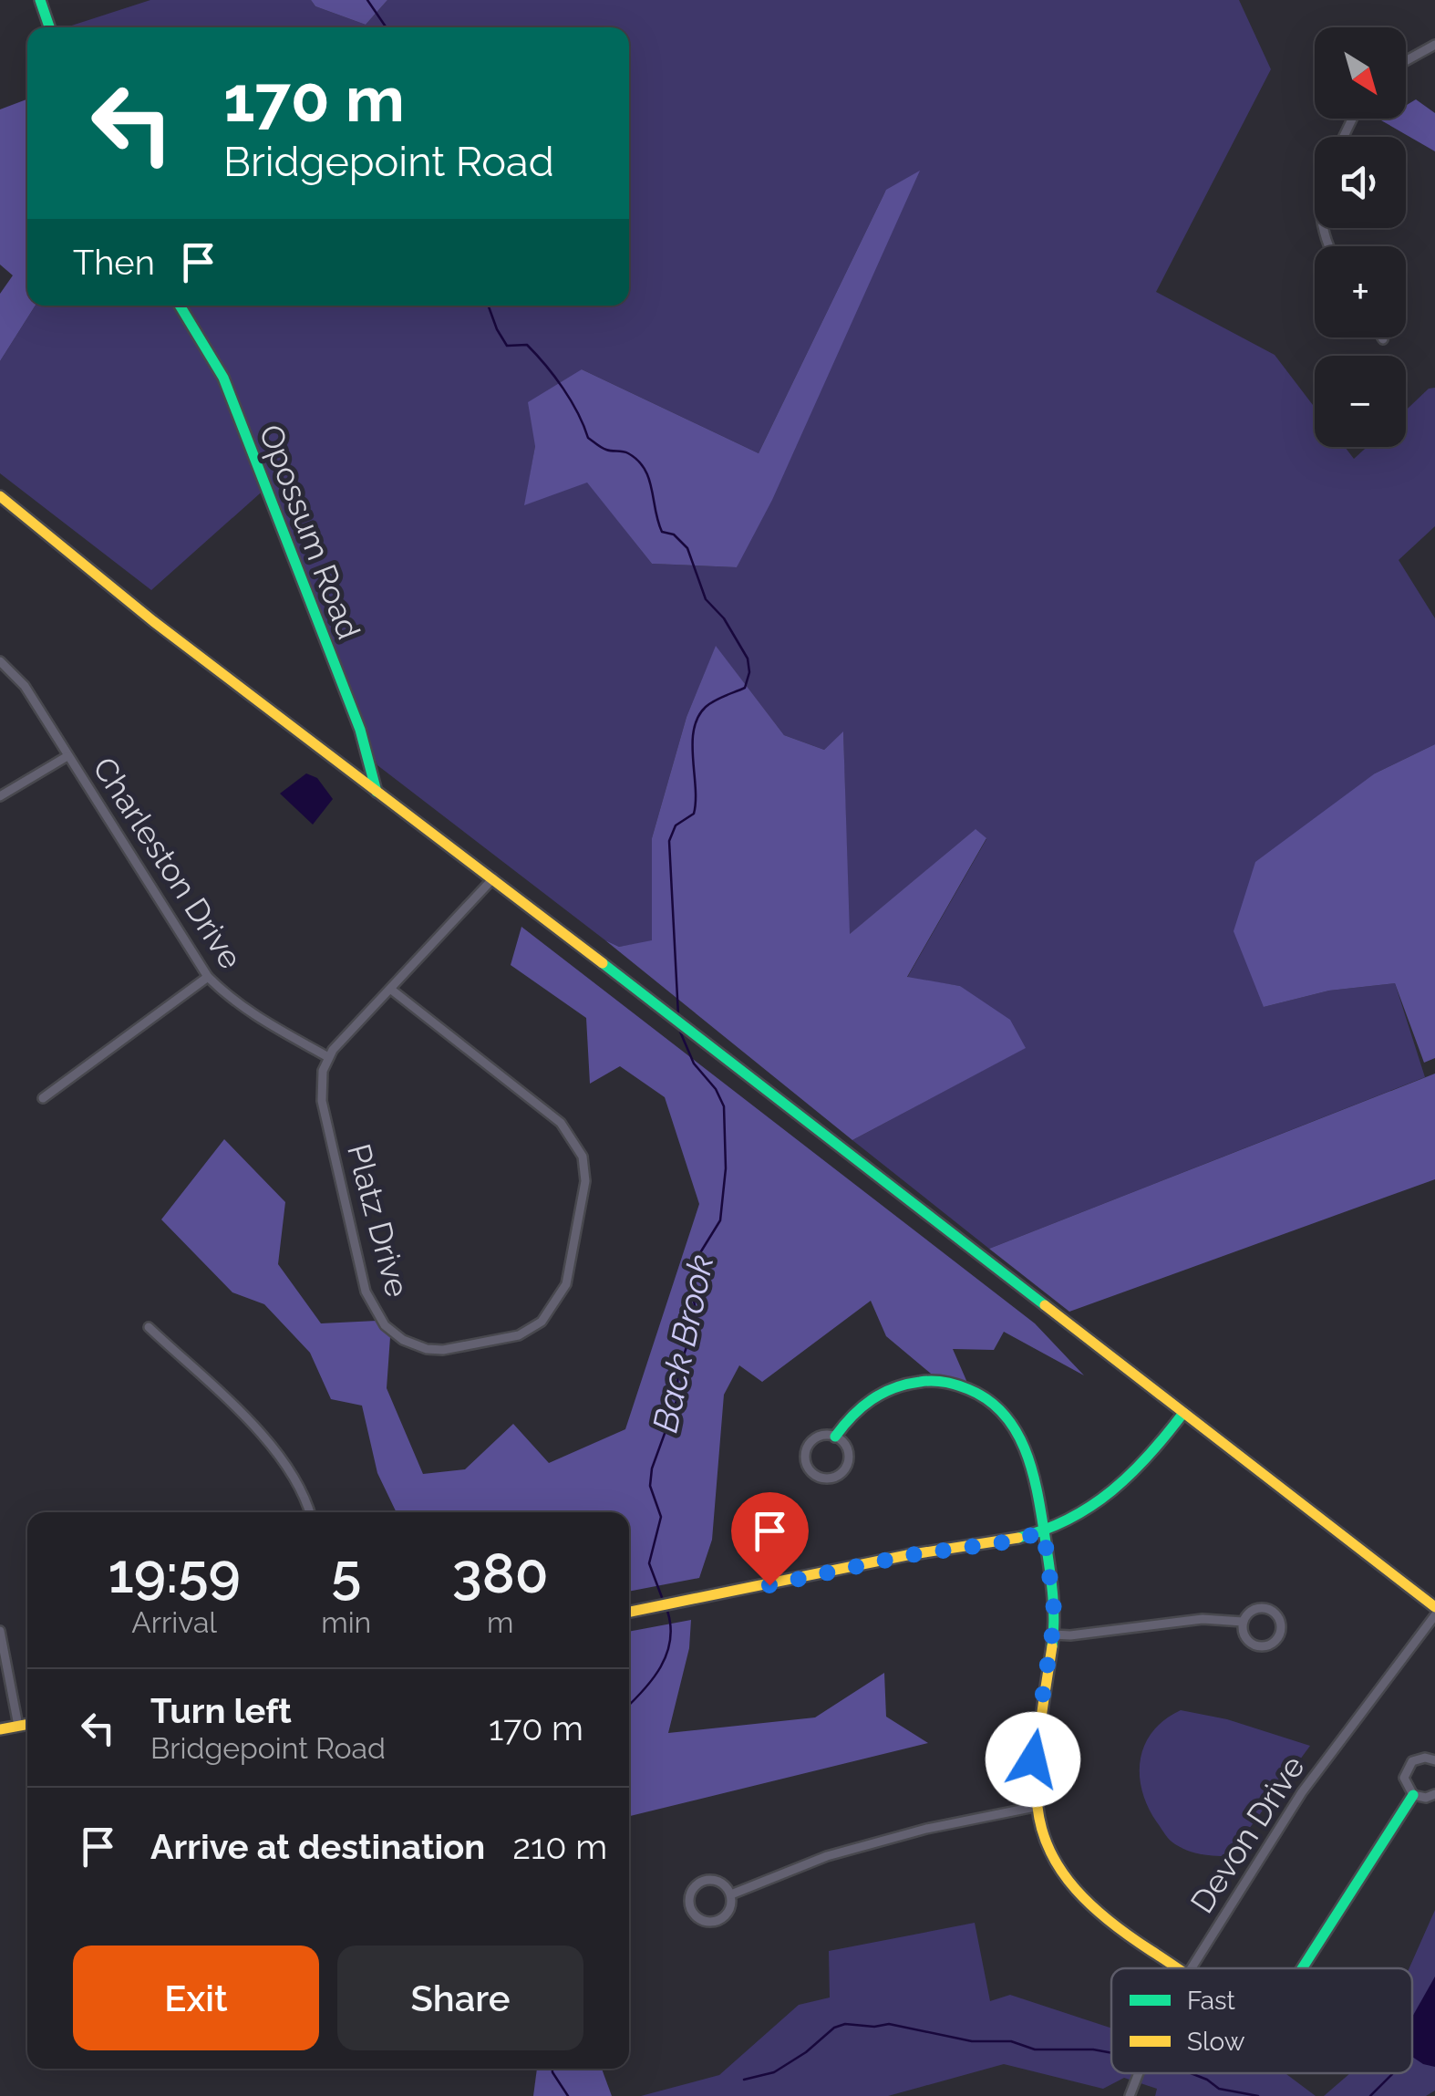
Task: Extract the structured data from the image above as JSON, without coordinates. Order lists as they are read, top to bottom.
{
  "streets": {
    "main road": ["Opossum Road"],
    "street": ["Charleston Drive", "Platz Drive", "Devon Drive"]
  },
  "crossings": [
    ["Charleston Drive", "Platz Drive"]
  ],
  "water": ["Back Brook"],
  "legend": ["Fast", "Slow"],
  "north": "bottom right",
  "page": {
    "map_buttons": ["+", "−"],
    "turn": ["170 m", "Bridgepoint Road"],
    "then": "Then",
    "eta": [
      "19:59",
      "Arrival",
      "5",
      "min",
      "380",
      "m"
    ],
    "list": [
      {
        "name": "Turn left",
        "note": "Bridgepoint Road",
        "value": "170 m"
      },
      {
        "name": "Arrive at destination",
        "value": "210 m"
      }
    ],
    "buttons": ["Exit", "Share"]
  }
}
